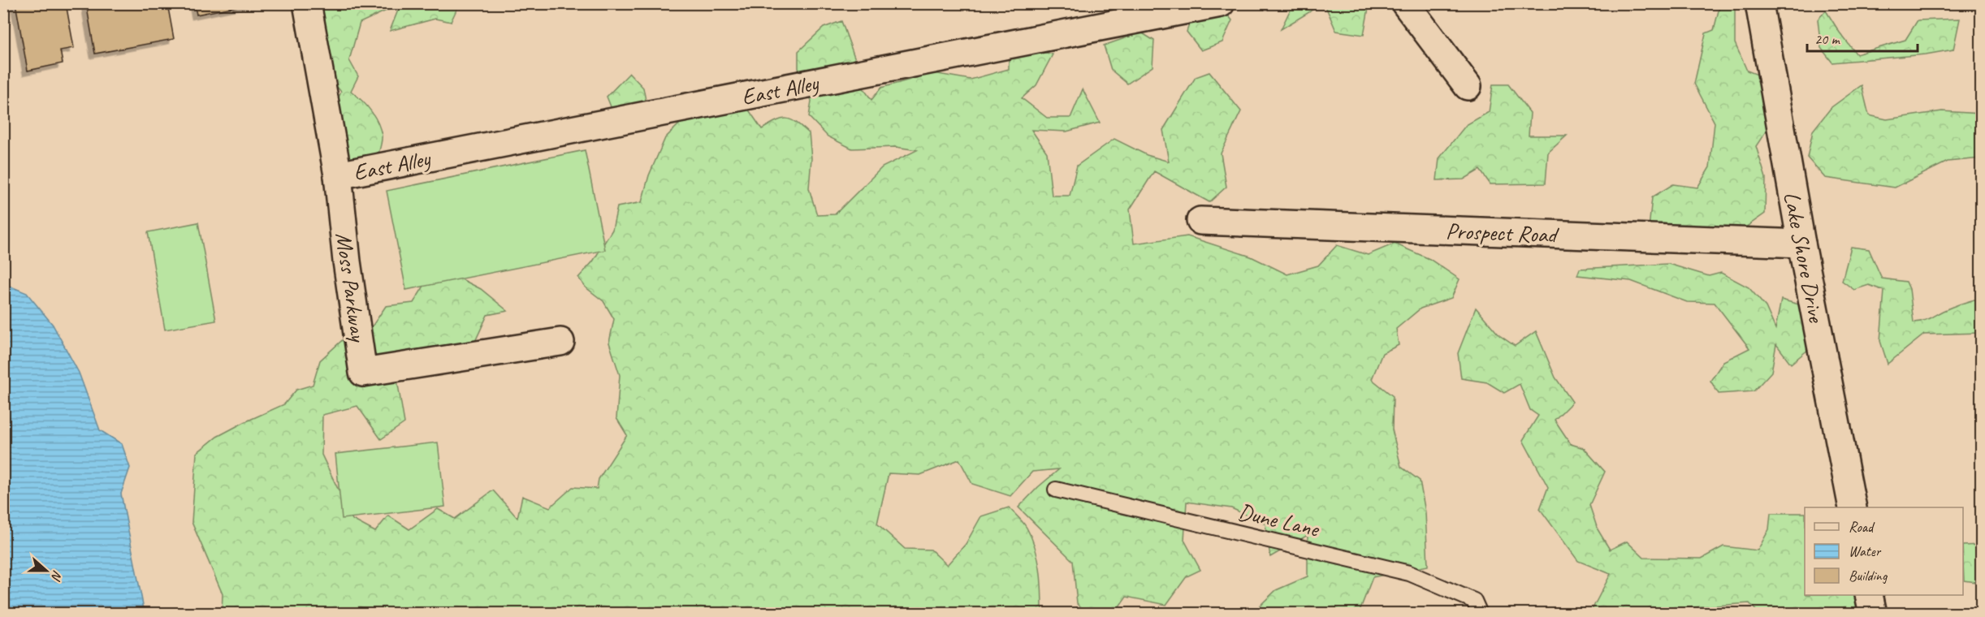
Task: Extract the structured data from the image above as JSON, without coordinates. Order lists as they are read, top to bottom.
{
  "streets": {
    "street": [
      "East Alley",
      "Prospect Road",
      "Lake Shore Drive",
      "Moss Parkway"
    ],
    "lane": ["Dune Lane"]
  },
  "crossings": [
    ["East Alley", "Moss Parkway"],
    ["Prospect Road", "Lake Shore Drive"]
  ],
  "legend": ["Road", "Water", "Building"],
  "scale_bar": "20 m",
  "north": "right"
}
